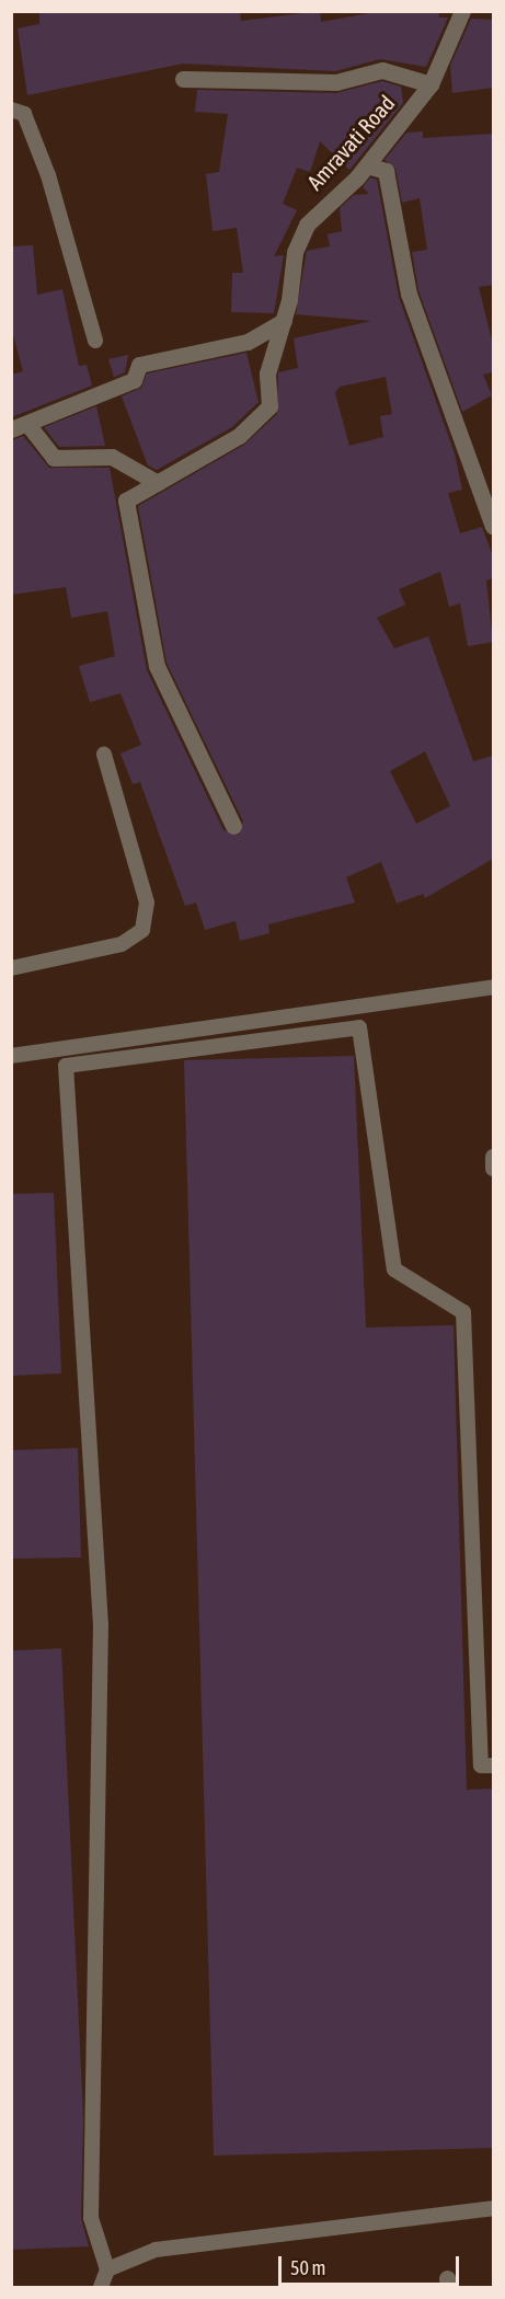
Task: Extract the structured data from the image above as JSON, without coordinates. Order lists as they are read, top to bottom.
{
  "streets": {
    "street": ["Amravati Road"]
  },
  "scale_bar": "50 m"
}
